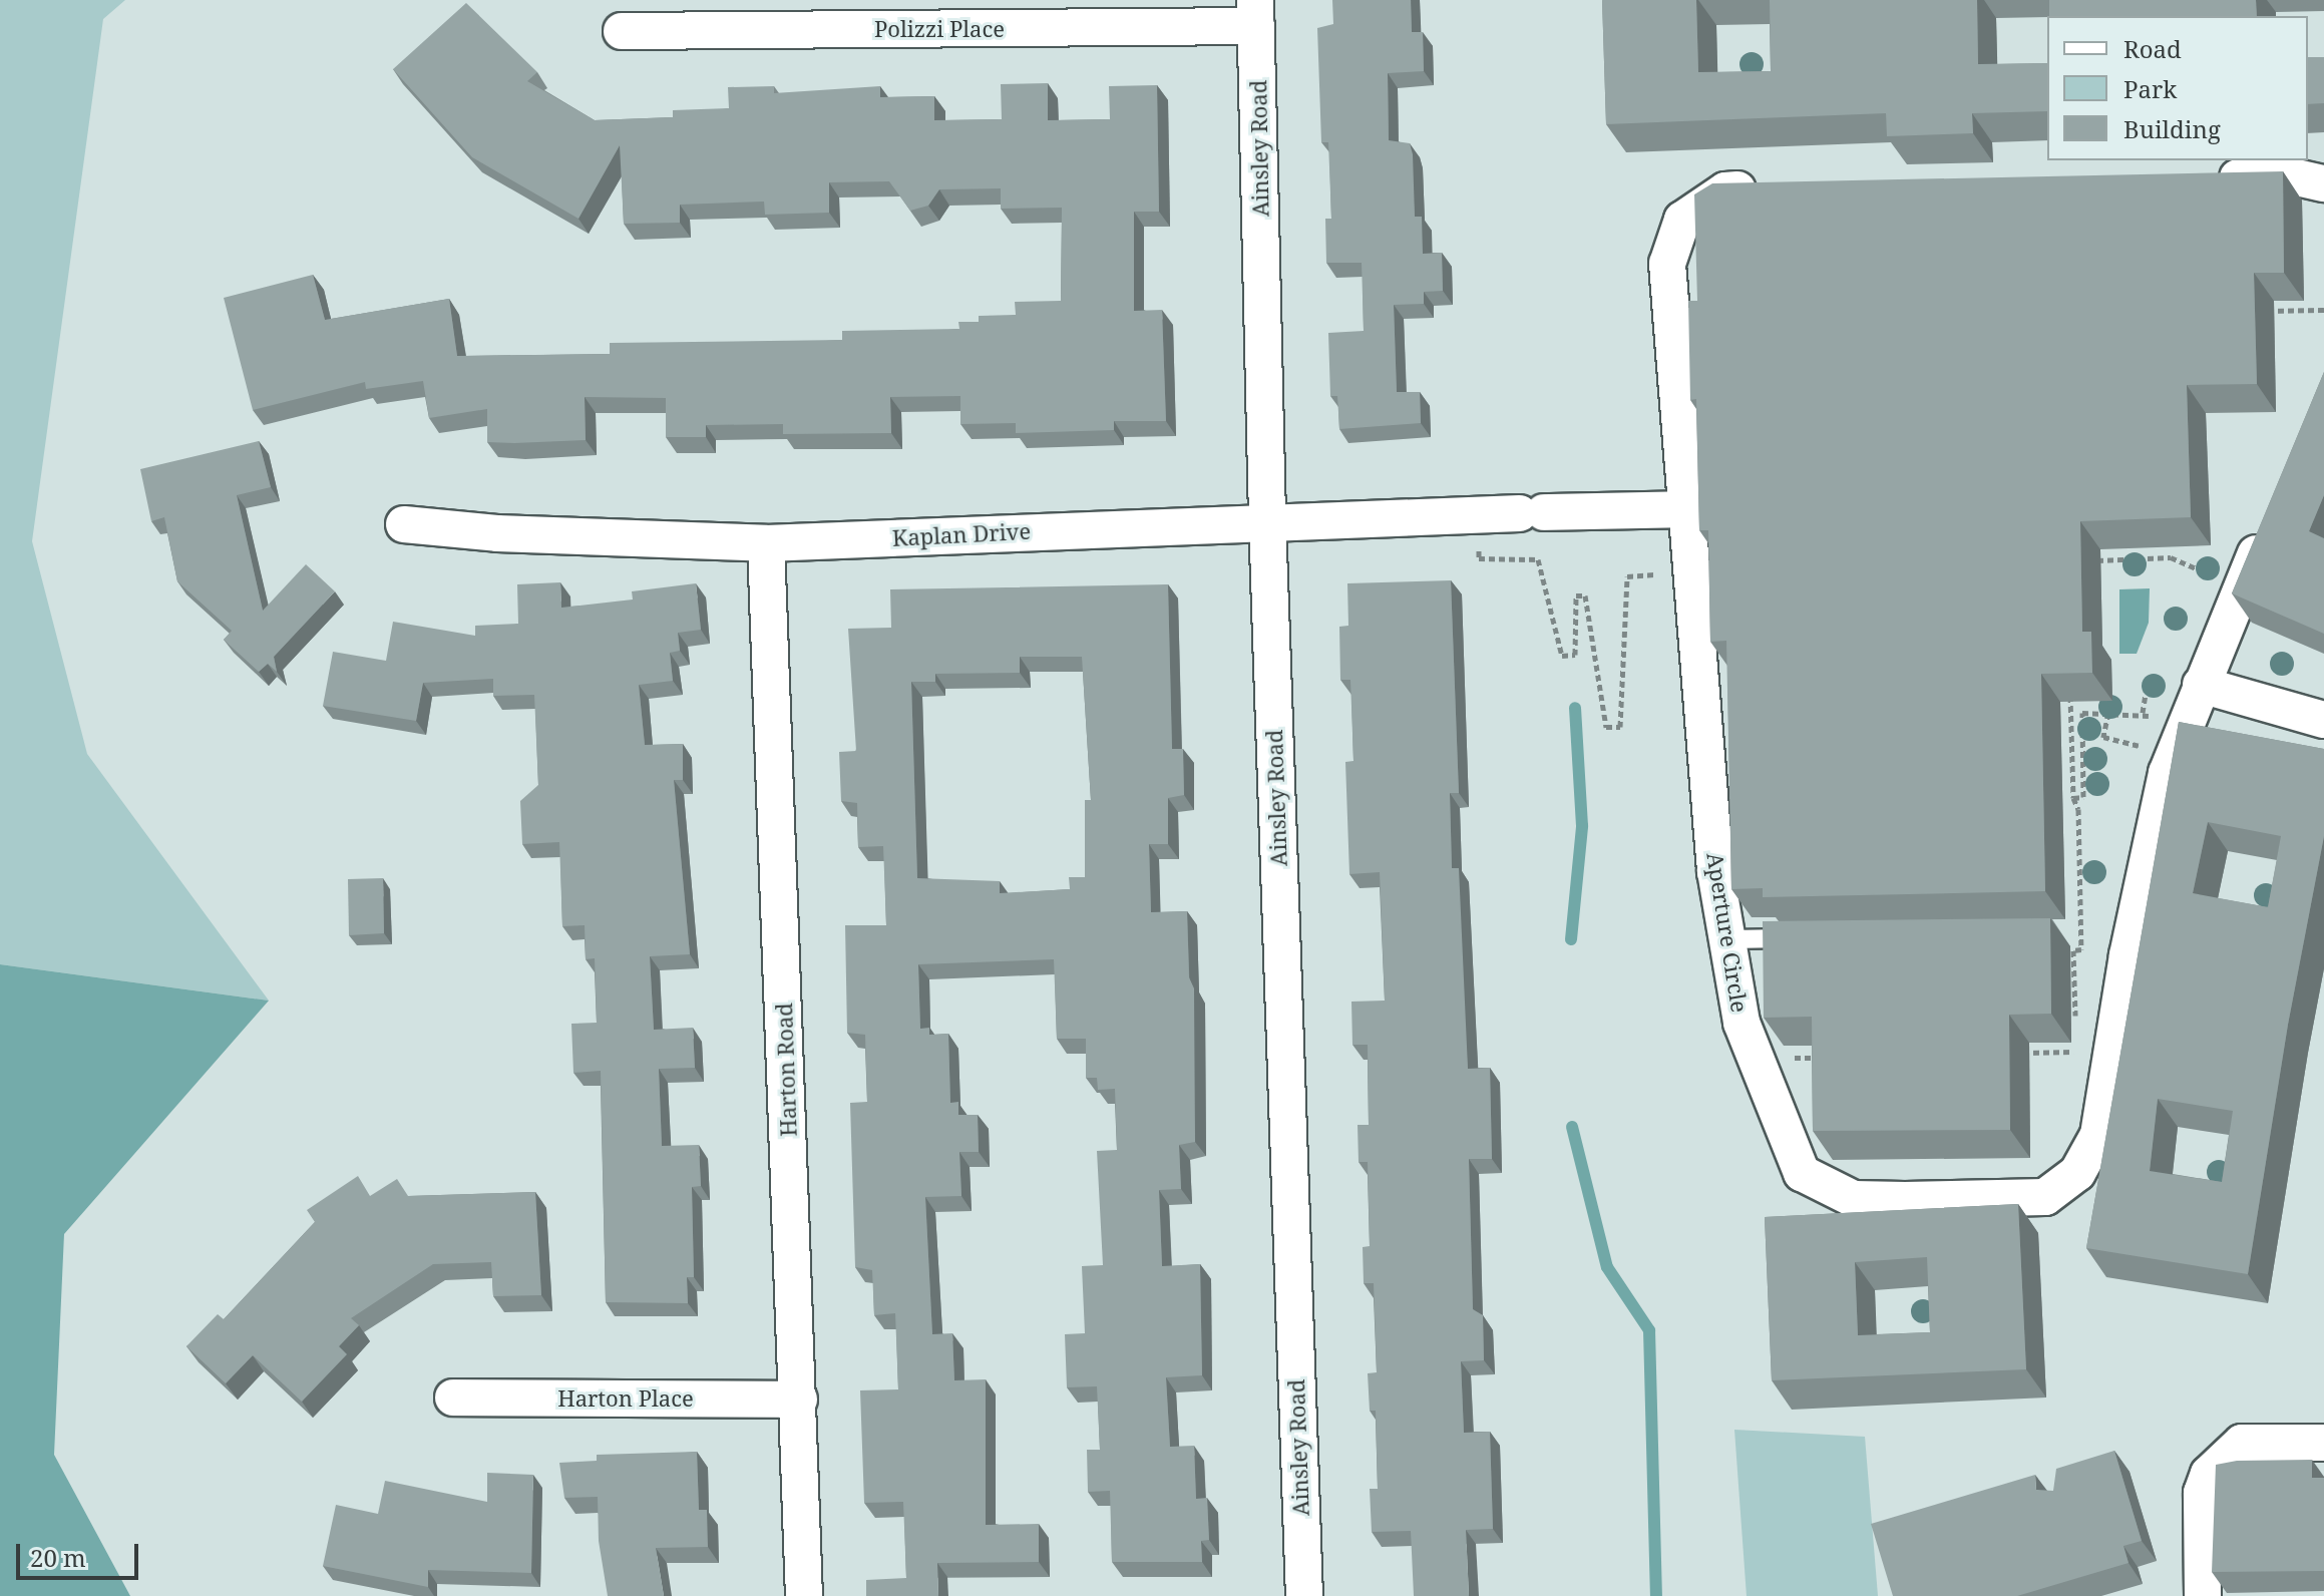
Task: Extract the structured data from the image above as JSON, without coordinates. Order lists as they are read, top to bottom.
{
  "streets": {
    "street": [
      "Polizzi Place",
      "Ainsley Road",
      "Kaplan Drive",
      "Aperture Circle",
      "Harton Road",
      "Harton Place"
    ]
  },
  "crossings": [
    ["Polizzi Place", "Ainsley Road"],
    ["Ainsley Road", "Kaplan Drive"],
    ["Kaplan Drive", "Aperture Circle"],
    ["Kaplan Drive", "Harton Road"],
    ["Harton Road", "Harton Place"]
  ],
  "legend": ["Road", "Park", "Building"],
  "scale_bar": "20 m"
}
